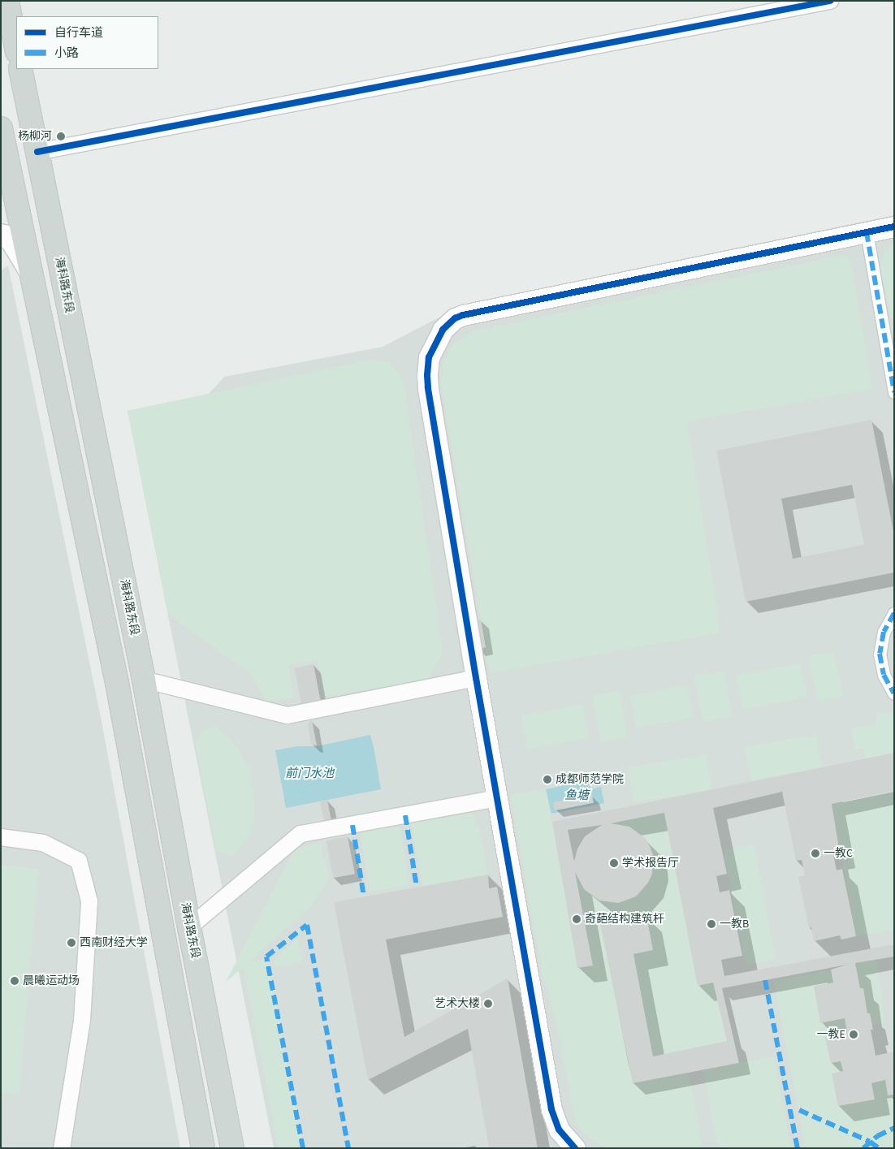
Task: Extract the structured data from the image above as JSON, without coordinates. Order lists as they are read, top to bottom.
{
  "streets": {
    "main road": ["海科路东段"]
  },
  "water": ["前门水池", "鱼塘"],
  "places": [
    "杨柳河",
    "成都师范学院",
    "一教C",
    "学术报告厅",
    "奇葩结构建筑杆",
    "一教B",
    "西南财经大学",
    "晨曦运动场",
    "艺术大楼",
    "一教E"
  ],
  "legend": ["自行车道", "小路"]
}
